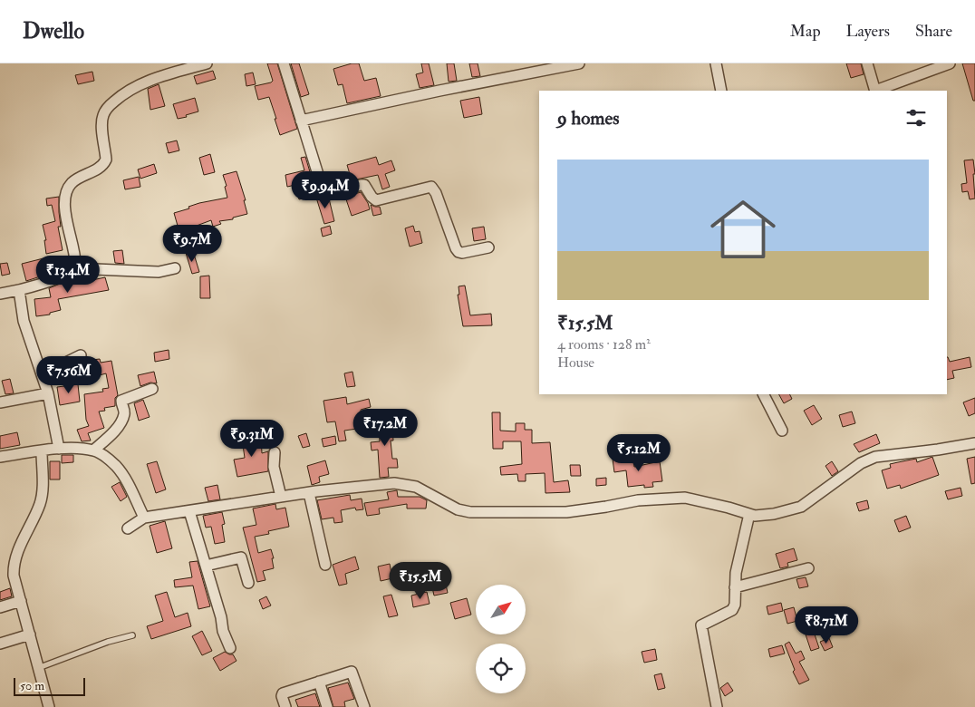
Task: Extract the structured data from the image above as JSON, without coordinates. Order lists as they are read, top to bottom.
{
  "scale_bar": "50 m",
  "north": "top right",
  "page": {
    "header": "Dwello",
    "nav": ["Map", "Layers", "Share"],
    "heading": "9 homes",
    "list": [
      {
        "name": "₹15.5M",
        "note": "4 rooms · 128 m² · House"
      }
    ],
    "price": [
      "₹9.94M",
      "₹9.7M",
      "₹13.4M",
      "₹7.56M",
      "₹17.2M",
      "₹9.31M",
      "₹5.12M",
      "₹15.5M",
      "₹8.71M"
    ],
    "scale": "50 m"
  }
}
